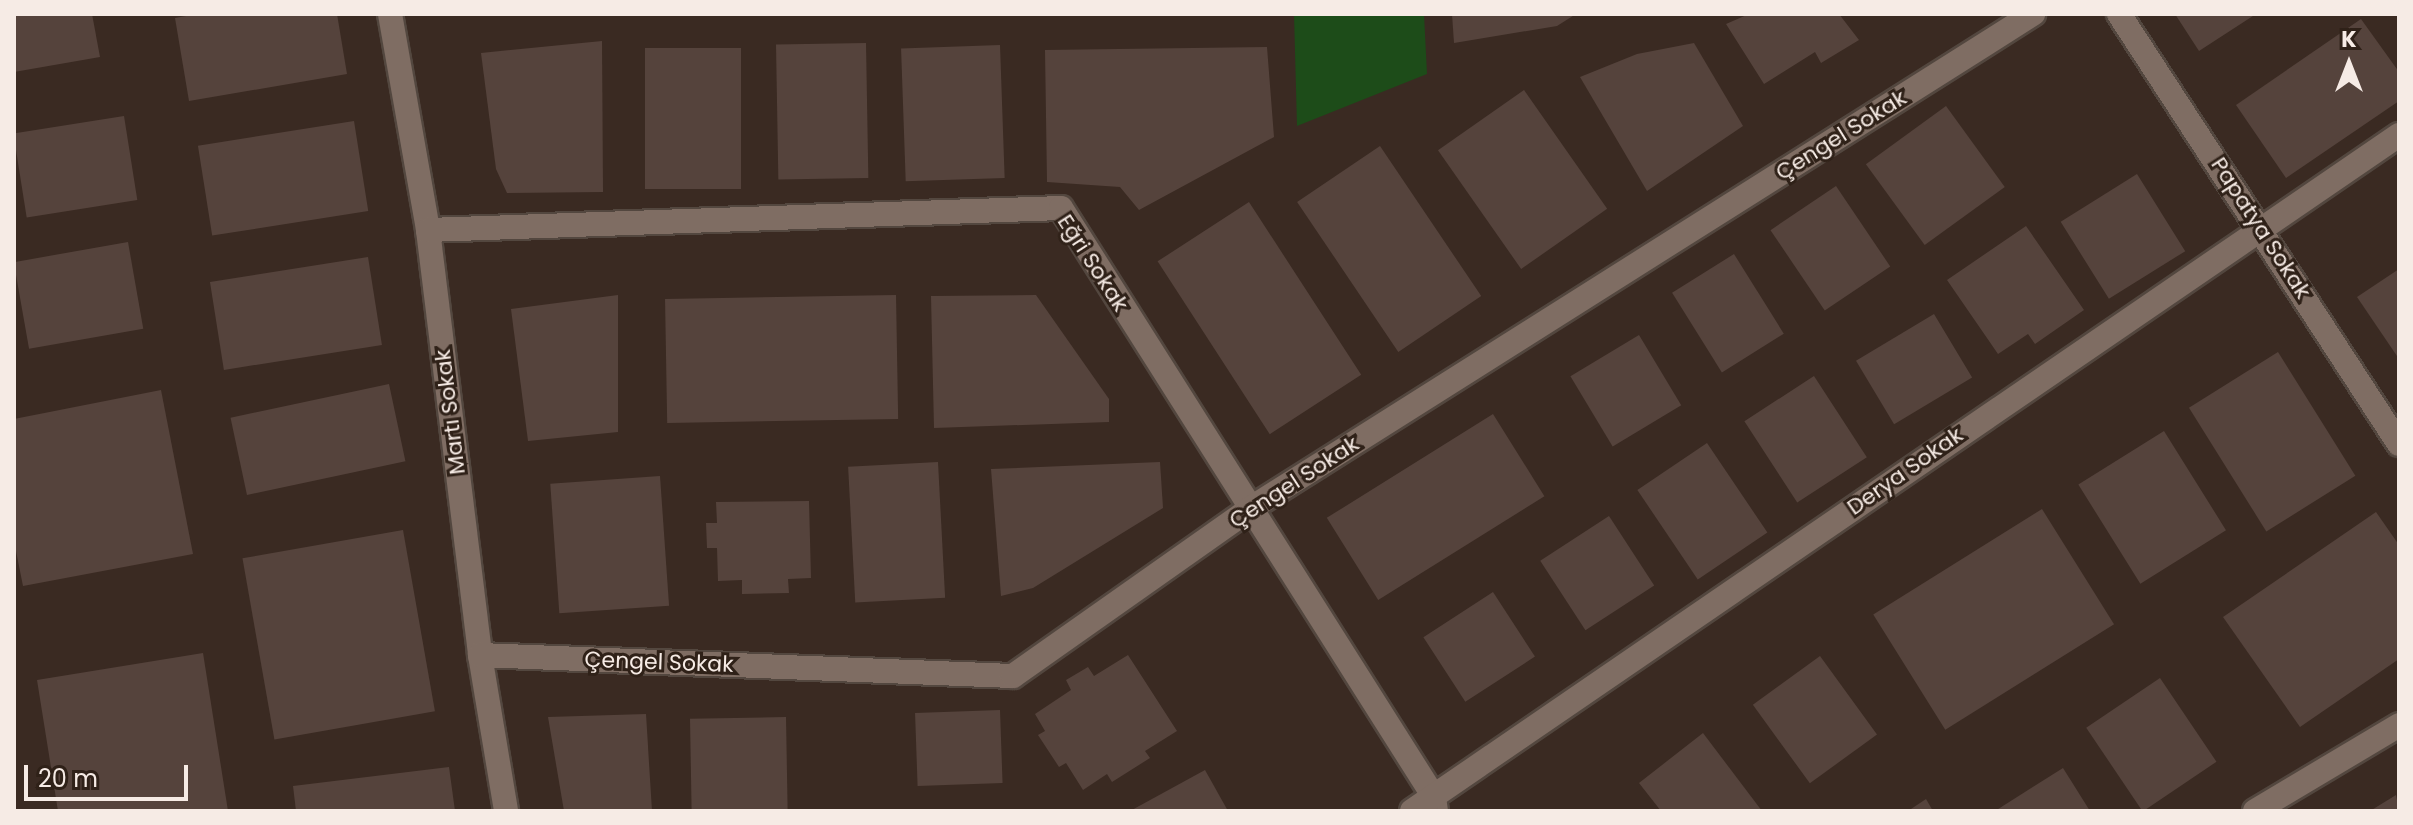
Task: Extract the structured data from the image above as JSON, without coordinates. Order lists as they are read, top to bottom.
{
  "streets": {
    "street": [
      "Çengel Sokak",
      "Papatya Sokak",
      "Eğri Sokak",
      "Martı Sokak",
      "Derya Sokak"
    ]
  },
  "crossings": [
    ["Çengel Sokak", "Eğri Sokak"],
    ["Çengel Sokak", "Martı Sokak"],
    ["Papatya Sokak", "Derya Sokak"],
    ["Eğri Sokak", "Martı Sokak"],
    ["Eğri Sokak", "Derya Sokak"]
  ],
  "scale_bar": "20 m",
  "north": "top"
}
